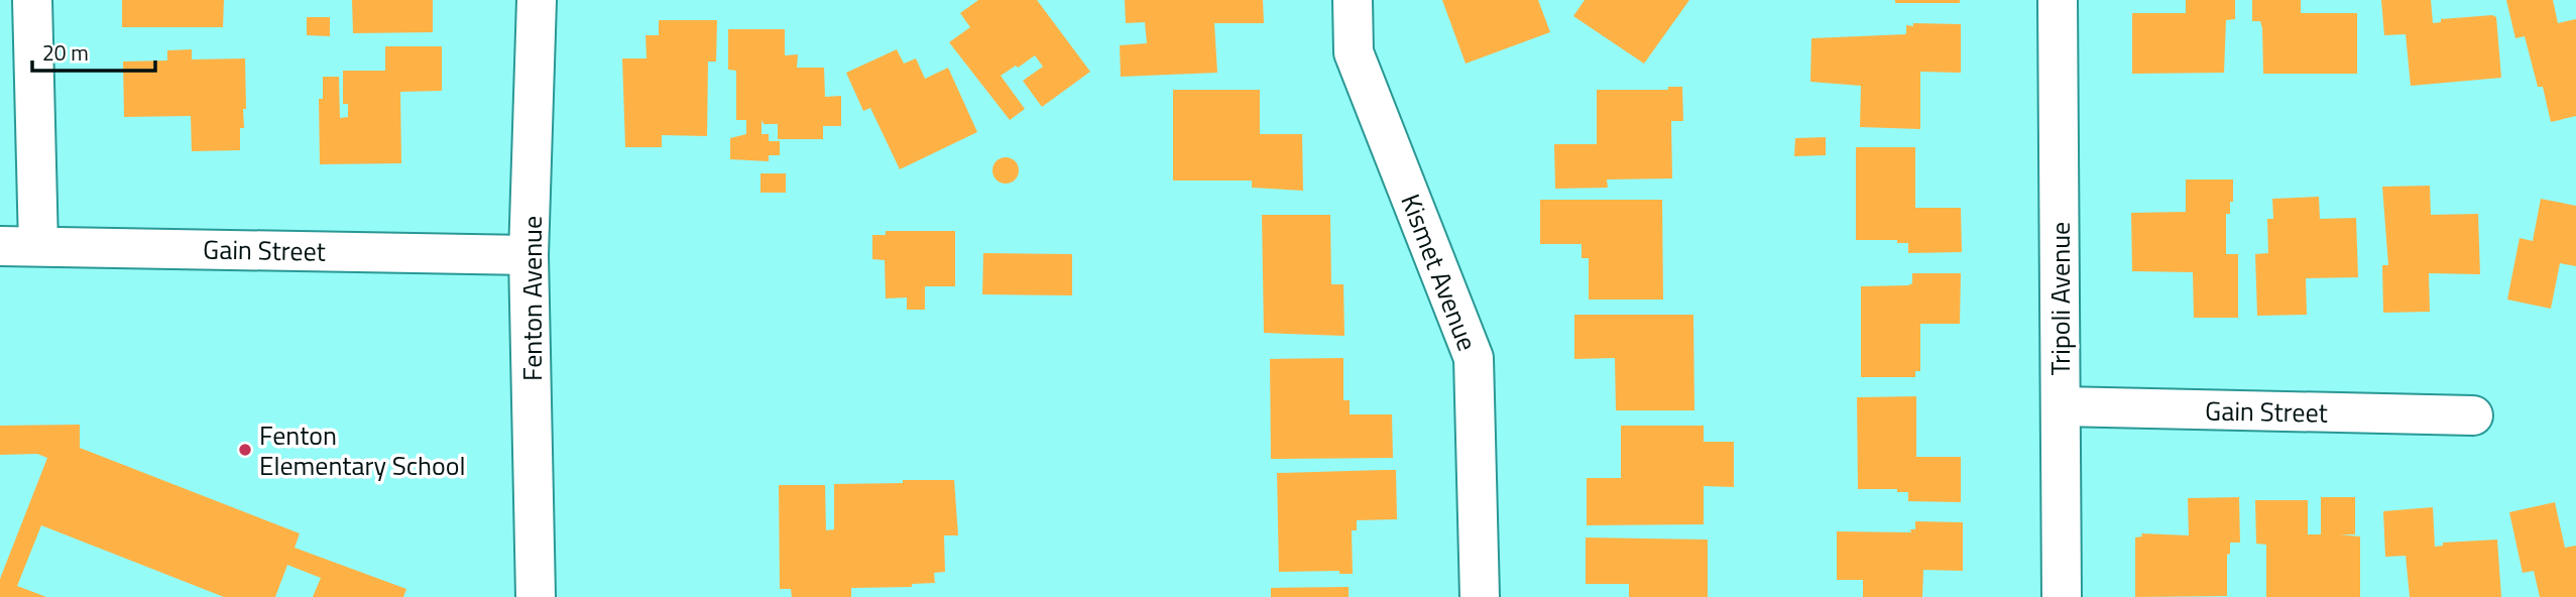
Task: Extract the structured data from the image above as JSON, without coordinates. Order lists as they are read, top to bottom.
{
  "streets": {
    "street": [
      "Gain Street",
      "Kismet Avenue",
      "Fenton Avenue",
      "Tripoli Avenue"
    ]
  },
  "crossings": [
    ["Gain Street", "Fenton Avenue"],
    ["Gain Street", "Tripoli Avenue"]
  ],
  "places": ["Fenton Elementary School"],
  "scale_bar": "20 m"
}
